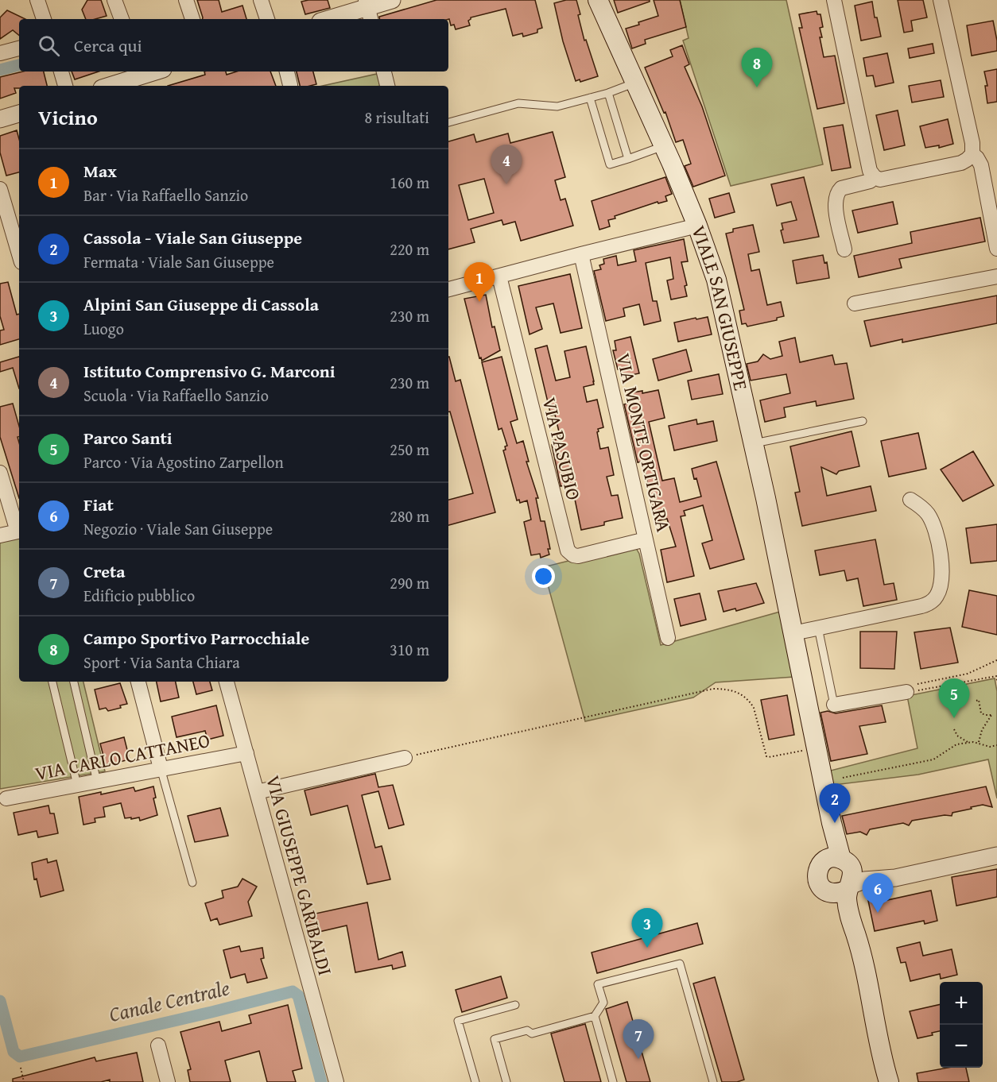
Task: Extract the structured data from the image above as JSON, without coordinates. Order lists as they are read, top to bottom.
{
  "streets": {
    "main road": ["VIALE SAN GIUSEPPE"],
    "street": [
      "VIA MONTE ORTIGARA",
      "VIA PASUBIO",
      "VIA CARLO CATTANEO",
      "VIA GIUSEPPE GARIBALDI"
    ]
  },
  "crossings": [
    ["VIA MONTE ORTIGARA", "VIA PASUBIO"],
    ["VIA CARLO CATTANEO", "VIA GIUSEPPE GARIBALDI"]
  ],
  "water": ["Canale Centrale"],
  "page": {
    "search": "Cerca qui",
    "pins": [
      "8",
      "4",
      "1",
      "5",
      "2",
      "6",
      "3",
      "7"
    ],
    "heading": ["Vicino", "8 risultati"],
    "list": [
      {
        "mark": "1",
        "name": "Max",
        "note": "Bar · Via Raffaello Sanzio",
        "value": "160 m"
      },
      {
        "mark": "2",
        "name": "Cassola - Viale San Giuseppe",
        "note": "Fermata · Viale San Giuseppe",
        "value": "220 m"
      },
      {
        "mark": "3",
        "name": "Alpini San Giuseppe di Cassola",
        "note": "Luogo",
        "value": "230 m"
      },
      {
        "mark": "4",
        "name": "Istituto Comprensivo G. Marconi",
        "note": "Scuola · Via Raffaello Sanzio",
        "value": "230 m"
      },
      {
        "mark": "5",
        "name": "Parco Santi",
        "note": "Parco · Via Agostino Zarpellon",
        "value": "250 m"
      },
      {
        "mark": "6",
        "name": "Fiat",
        "note": "Negozio · Viale San Giuseppe",
        "value": "280 m"
      },
      {
        "mark": "7",
        "name": "Creta",
        "note": "Edificio pubblico",
        "value": "290 m"
      },
      {
        "mark": "8",
        "name": "Campo Sportivo Parrocchiale",
        "note": "Sport · Via Santa Chiara",
        "value": "310 m"
      }
    ],
    "map_buttons": ["+", "−"]
  }
}
